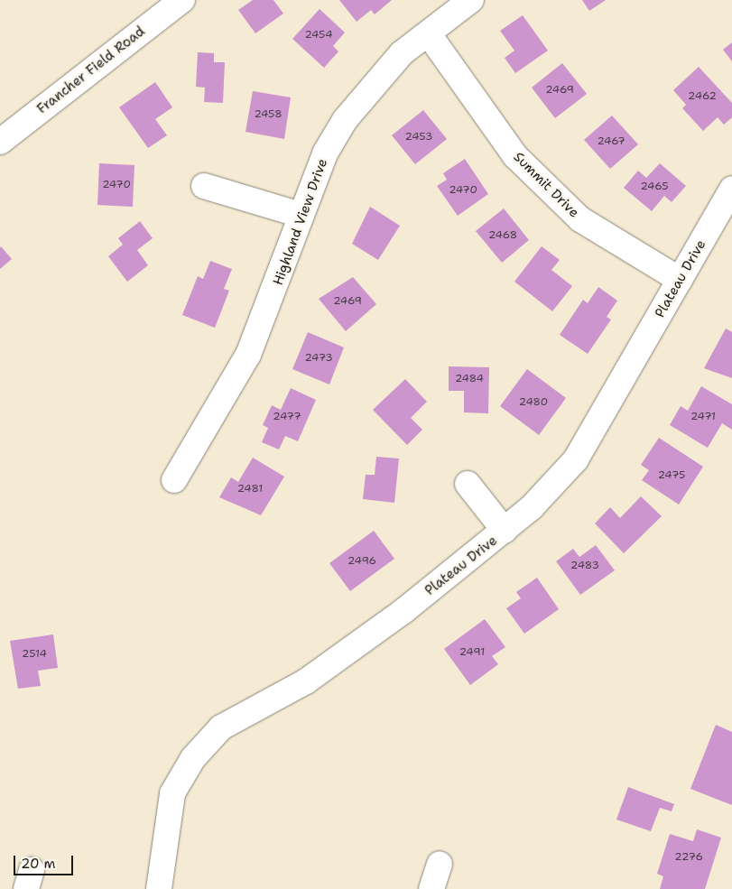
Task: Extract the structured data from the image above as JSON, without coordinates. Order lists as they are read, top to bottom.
{
  "streets": {
    "street": [
      "Francher Field Road",
      "Summit Drive",
      "Highland View Drive",
      "Plateau Drive"
    ]
  },
  "crossings": [
    ["Summit Drive", "Highland View Drive"],
    ["Summit Drive", "Plateau Drive"]
  ],
  "house_numbers": [
    "2454",
    "2469",
    "2462",
    "2458",
    "2453",
    "2467",
    "2470",
    "2465",
    "2470",
    "2468",
    "2469",
    "2473",
    "2484",
    "2480",
    "2477",
    "2471",
    "2475",
    "2481",
    "2496",
    "2483",
    "2491",
    "2514",
    "2276"
  ],
  "scale_bar": "20 m"
}
